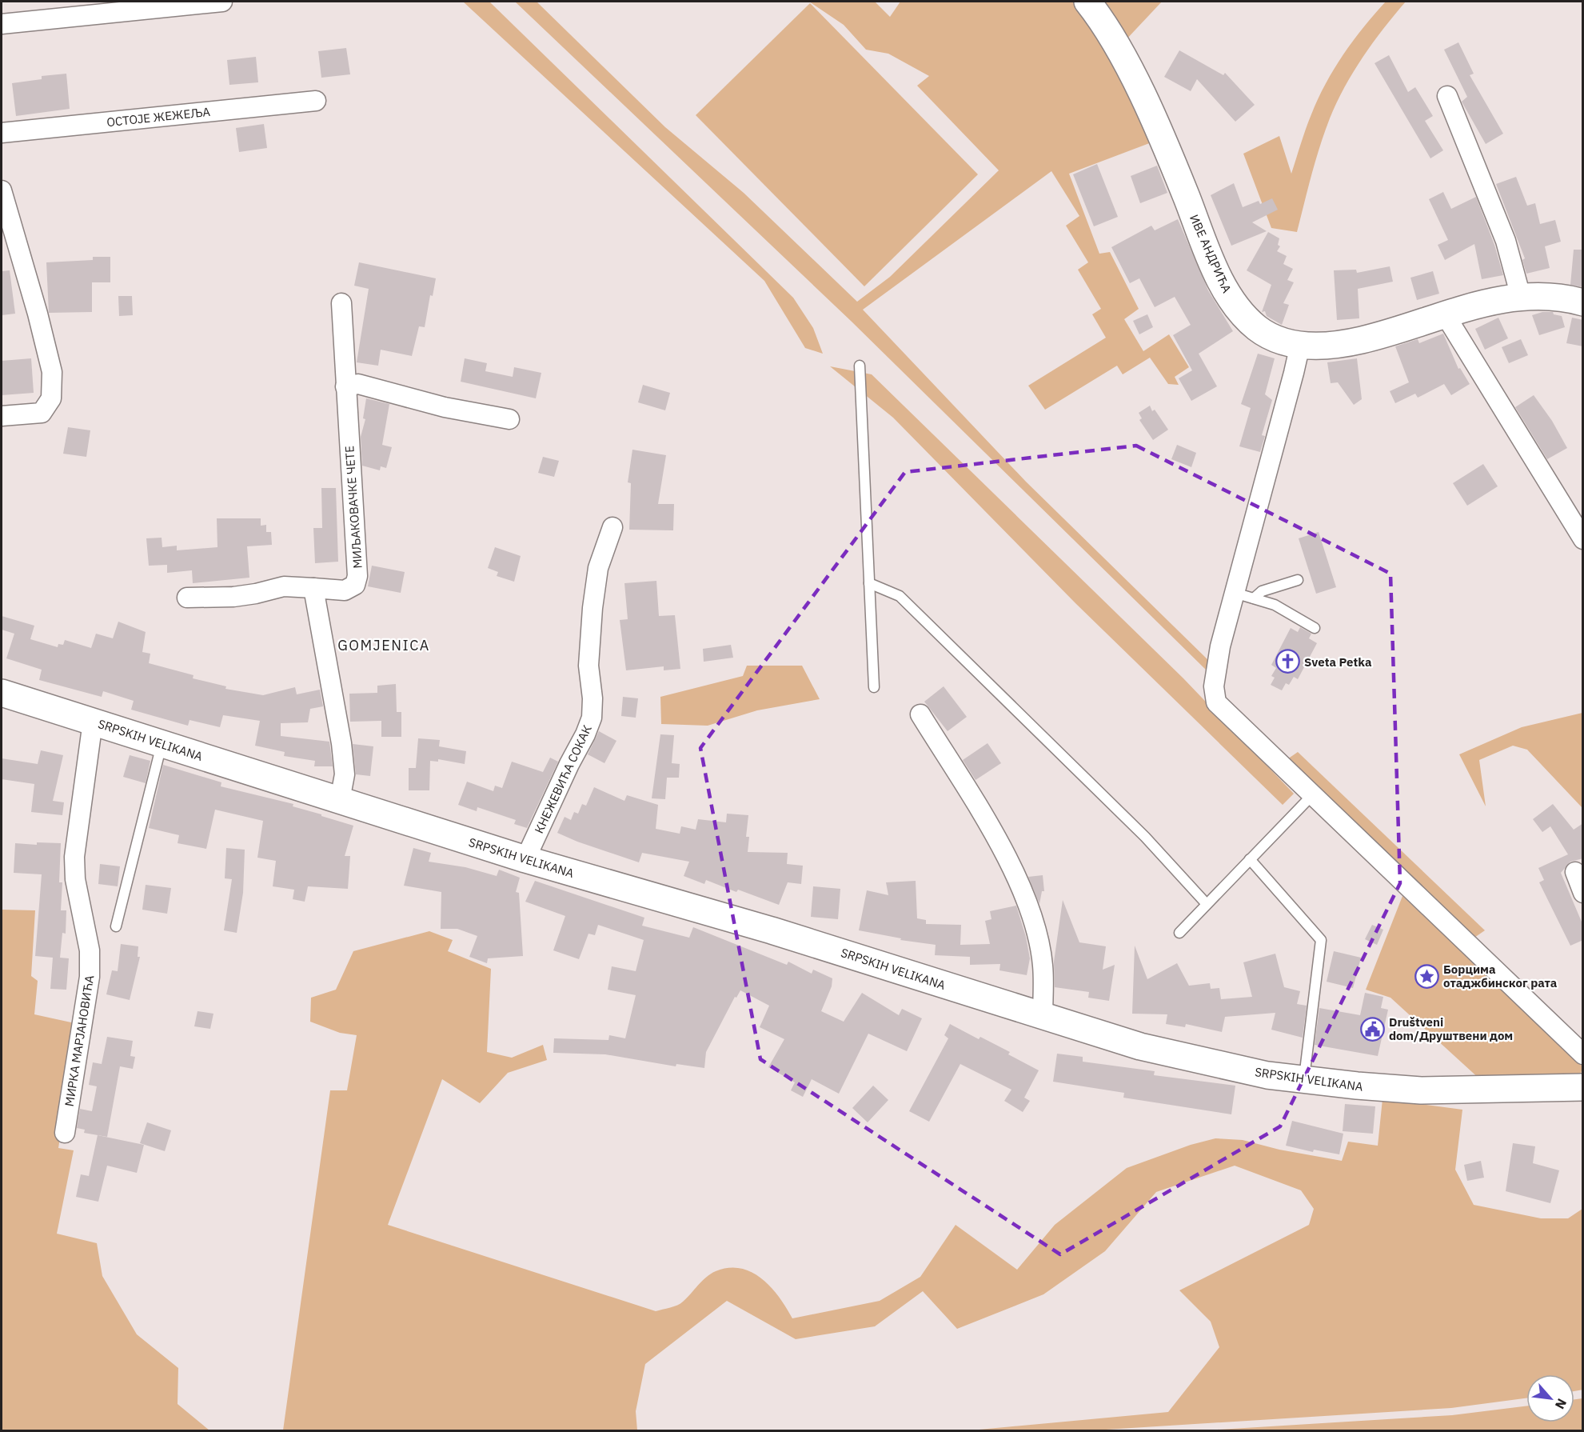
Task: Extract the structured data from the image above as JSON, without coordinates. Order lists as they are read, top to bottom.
{
  "streets": {
    "main road": ["ИВЕ АНДРИЋА", "SRPSKIH VELIKANA"],
    "street": [
      "ОСТОЈЕ ЖЕЖЕЉА",
      "МИЉАКОВАЧКЕ ЧЕТЕ",
      "КНЕЖЕВИЋА СОКАК",
      "МИРКА МАРЈАНОВИЋА"
    ]
  },
  "crossings": [
    ["SRPSKIH VELIKANA", "КНЕЖЕВИЋА СОКАК"],
    ["SRPSKIH VELIKANA", "МИРКА МАРЈАНОВИЋА"]
  ],
  "districts": ["GOMJENICA"],
  "places": {
    "church": ["Sveta Petka"],
    "place": ["Борцима отаджбинског рата"],
    "public building": ["Društveni dom/Друштвени дом"]
  },
  "north": "bottom right"
}
